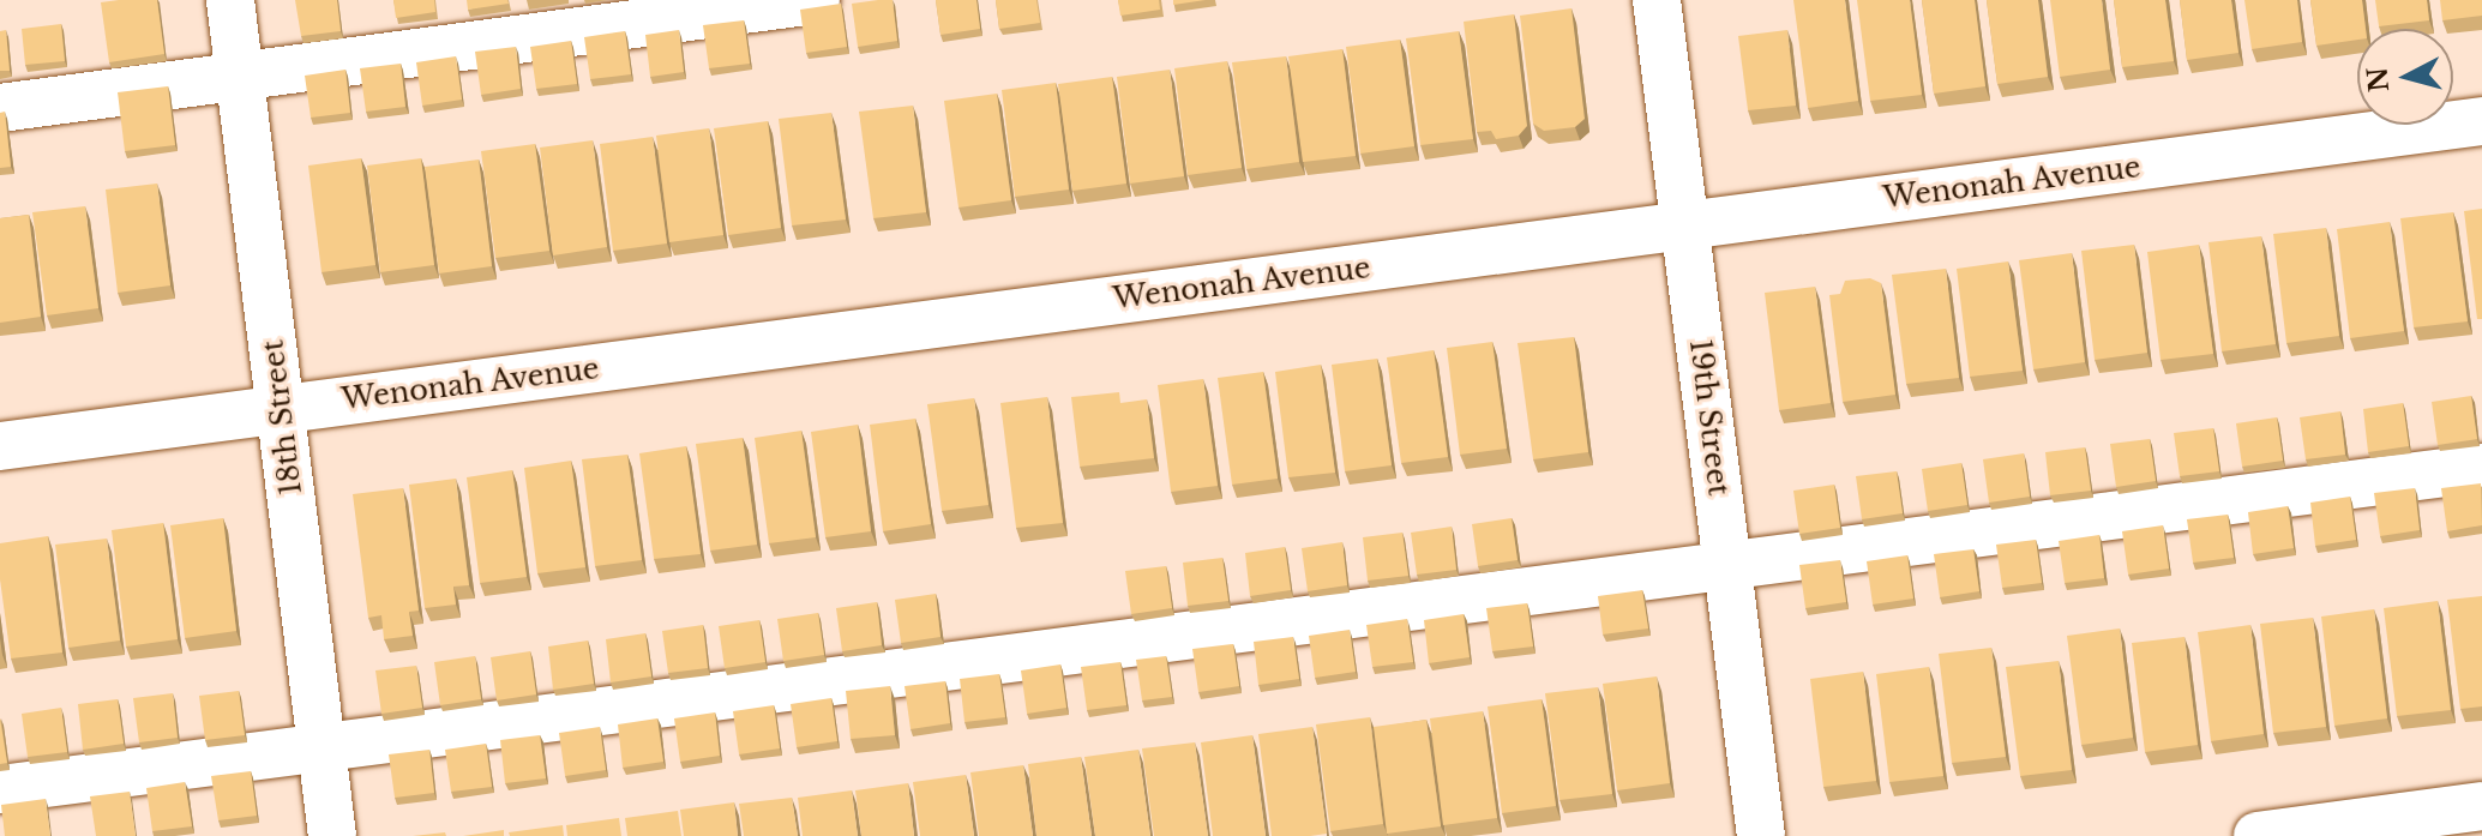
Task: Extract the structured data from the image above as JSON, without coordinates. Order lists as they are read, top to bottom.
{
  "streets": {
    "street": ["Wenonah Avenue", "18th Street", "19th Street"]
  },
  "crossings": [
    ["Wenonah Avenue", "18th Street"],
    ["Wenonah Avenue", "19th Street"]
  ],
  "north": "left"
}
